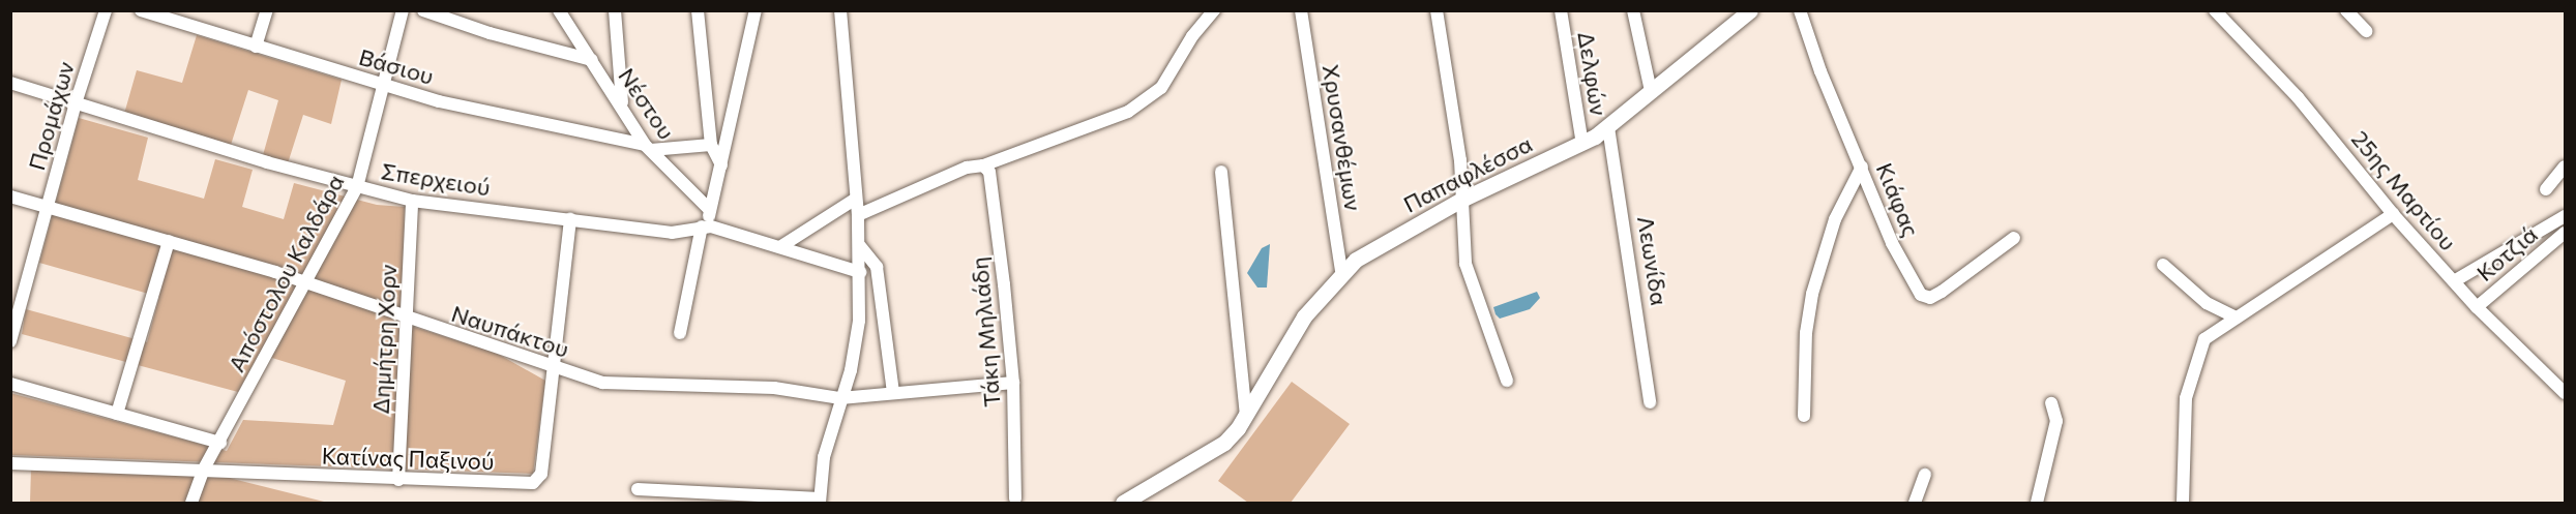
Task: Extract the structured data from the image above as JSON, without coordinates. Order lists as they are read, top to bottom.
{
  "streets": {
    "street": [
      "Βάσιου",
      "Δελφών",
      "Νέστου",
      "Προμάχων",
      "Χρυσανθέμων",
      "Παπαφλέσσα",
      "Σπερχειού",
      "25ης Μαρτίου",
      "Κιάφας",
      "Κοτζιά",
      "Λεωνίδα",
      "Απόστολου Καλδάρα",
      "Ναυπάκτου",
      "Τάκη Μηλιάδη",
      "Δημήτρη Χορν",
      "Κατίνας Παξινού"
    ]
  },
  "crossings": [
    ["Βάσιου", "Νέστου"],
    ["Βάσιου", "Απόστολου Καλδάρα"],
    ["Δελφών", "Παπαφλέσσα"],
    ["Προμάχων", "Σπερχειού"],
    ["Προμάχων", "Ναυπάκτου"],
    ["Χρυσανθέμων", "Παπαφλέσσα"],
    ["Παπαφλέσσα", "Λεωνίδα"],
    ["Σπερχειού", "Απόστολου Καλδάρα"],
    ["Σπερχειού", "Δημήτρη Χορν"],
    ["Σπερχειού", "Κατίνας Παξινού"],
    ["25ης Μαρτίου", "Κοτζιά"],
    ["Απόστολου Καλδάρα", "Ναυπάκτου"],
    ["Απόστολου Καλδάρα", "Κατίνας Παξινού"],
    ["Ναυπάκτου", "Τάκη Μηλιάδη"],
    ["Ναυπάκτου", "Δημήτρη Χορν"],
    ["Ναυπάκτου", "Κατίνας Παξινού"],
    ["Δημήτρη Χορν", "Κατίνας Παξινού"]
  ]
}
